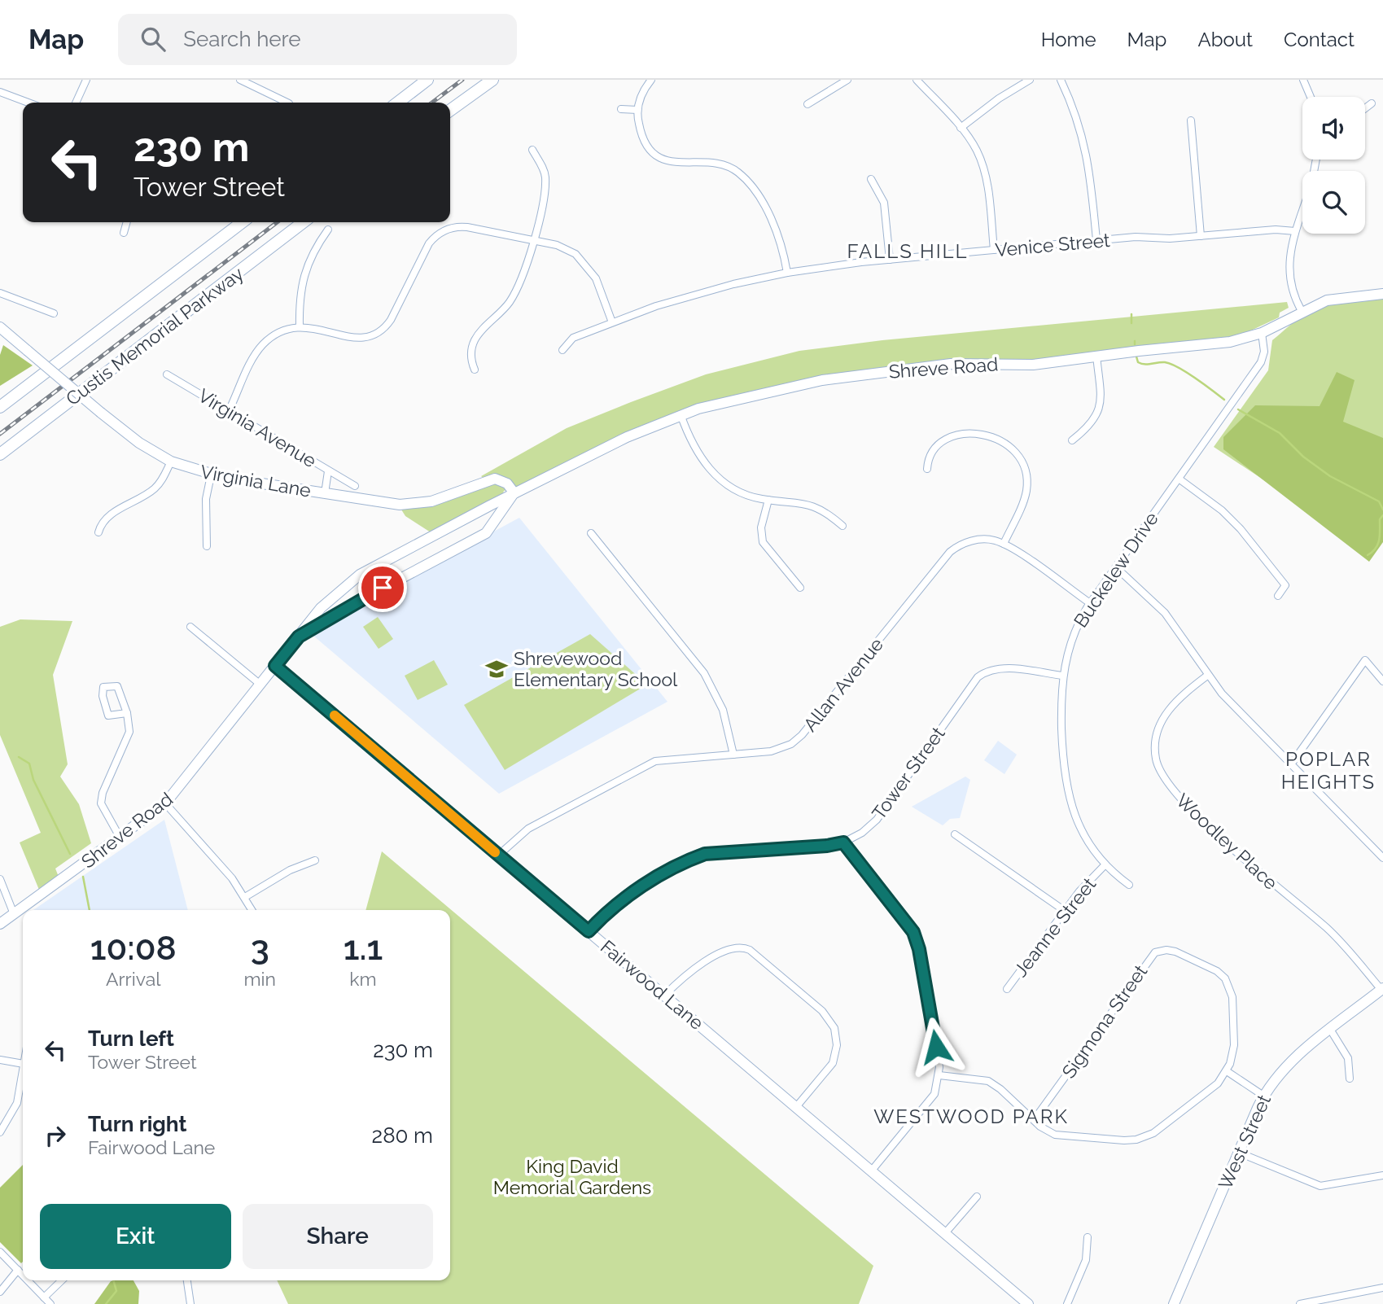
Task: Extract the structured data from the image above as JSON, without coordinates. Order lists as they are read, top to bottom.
{
  "streets": {
    "highway": ["Custis Memorial Parkway"],
    "main road": [
      "Shreve Road",
      "Virginia Lane",
      "Fairwood Lane",
      "West Street"
    ],
    "street": [
      "Venice Street",
      "Virginia Avenue",
      "Buckelew Drive",
      "Allan Avenue",
      "Tower Street",
      "Woodley Place",
      "Jeanne Street",
      "Sigmona Street"
    ]
  },
  "crossings": [
    ["Shreve Road", "Virginia Lane"],
    ["Shreve Road", "Buckelew Drive"],
    ["Shreve Road", "Fairwood Lane"],
    ["Virginia Avenue", "Virginia Lane"],
    ["Buckelew Drive", "Allan Avenue"],
    ["Buckelew Drive", "Tower Street"],
    ["Buckelew Drive", "Jeanne Street"],
    ["Allan Avenue", "Fairwood Lane"],
    ["Tower Street", "Fairwood Lane"],
    ["Woodley Place", "West Street"]
  ],
  "districts": ["FALLS HILL", "POPLAR HEIGHTS", "WESTWOOD PARK"],
  "parks": ["King David Memorial Gardens"],
  "places": {
    "school or university": ["Shrevewood Elementary School"]
  },
  "page": {
    "header": "Map",
    "search": "Search here",
    "nav": [
      "Home",
      "Map",
      "About",
      "Contact"
    ],
    "turn": ["230 m", "Tower Street"],
    "eta": [
      "10:08",
      "Arrival",
      "3",
      "min",
      "1.1",
      "km"
    ],
    "list": [
      {
        "name": "Turn left",
        "note": "Tower Street",
        "value": "230 m"
      },
      {
        "name": "Turn right",
        "note": "Fairwood Lane",
        "value": "280 m"
      }
    ],
    "buttons": ["Exit", "Share"]
  }
}
